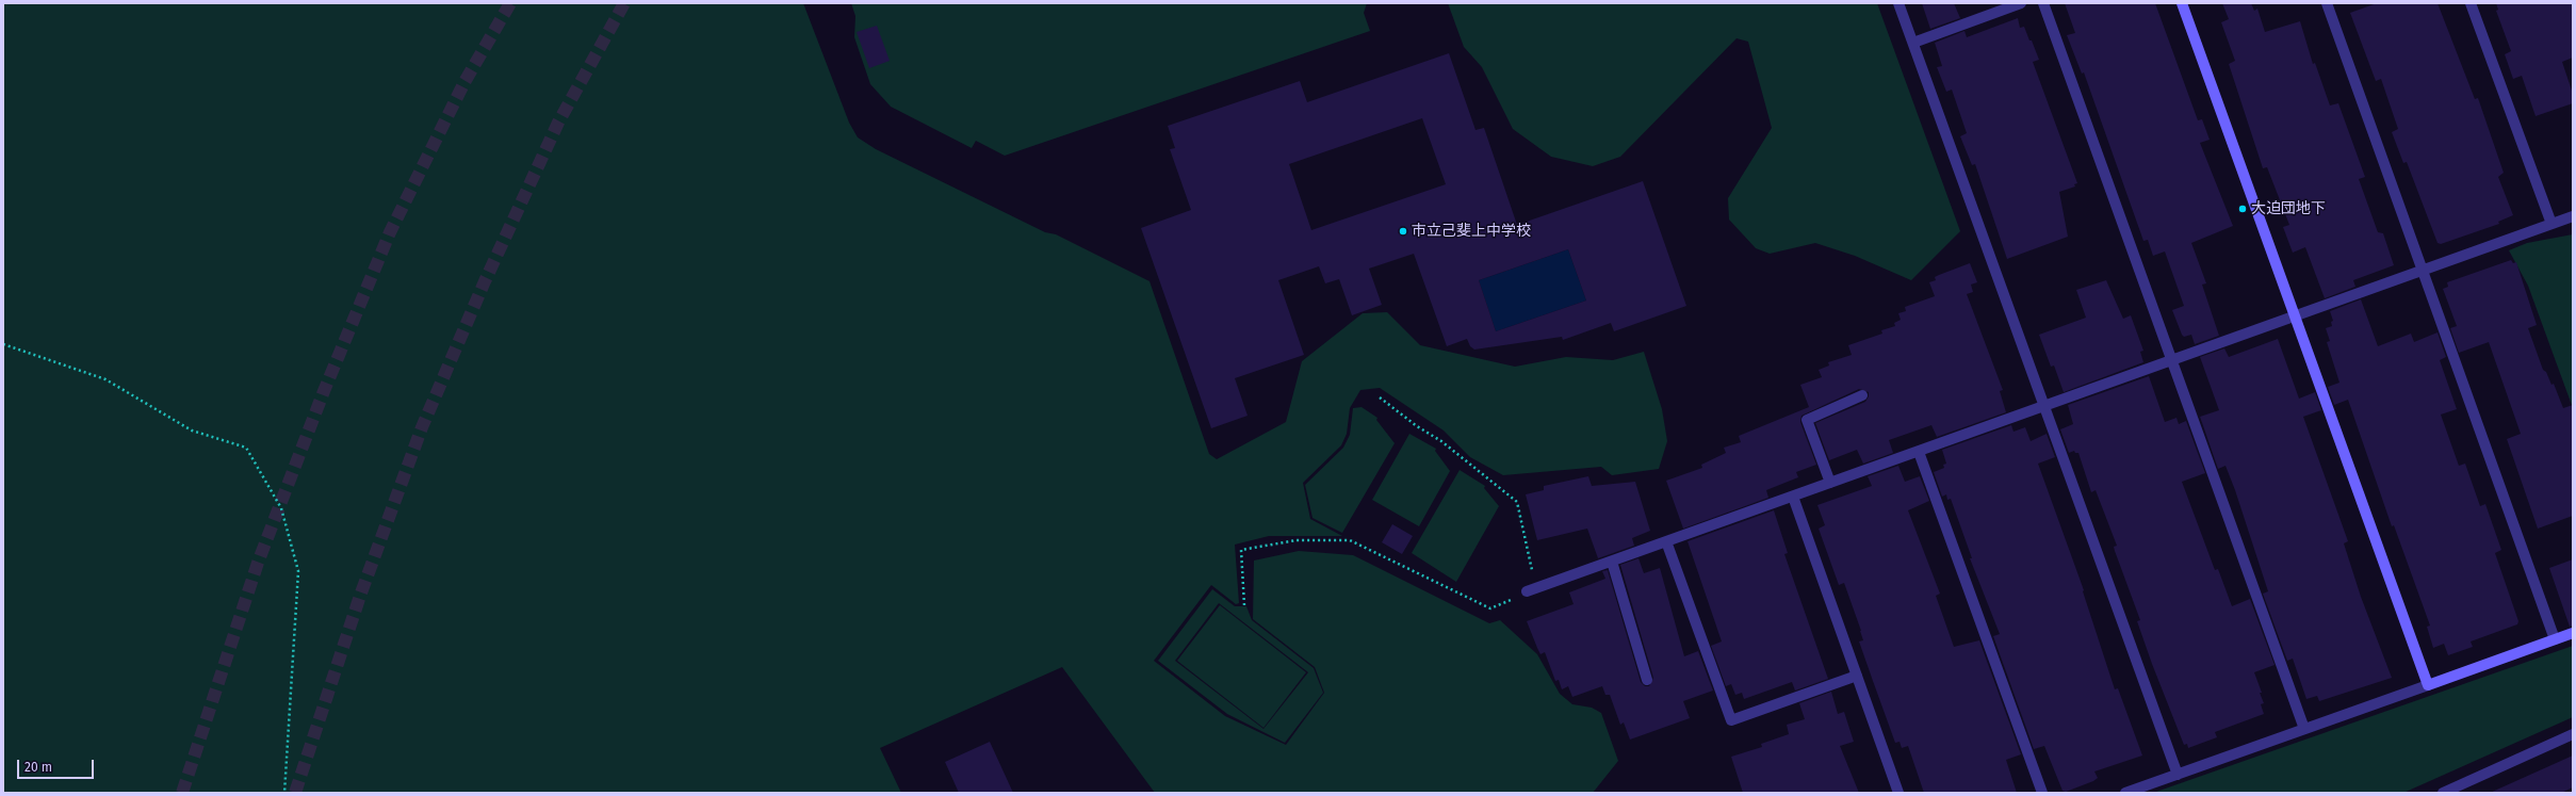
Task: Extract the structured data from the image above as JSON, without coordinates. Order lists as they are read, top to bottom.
{
  "places": ["大迫団地下", "市立己斐上中学校"],
  "scale_bar": "20 m"
}
